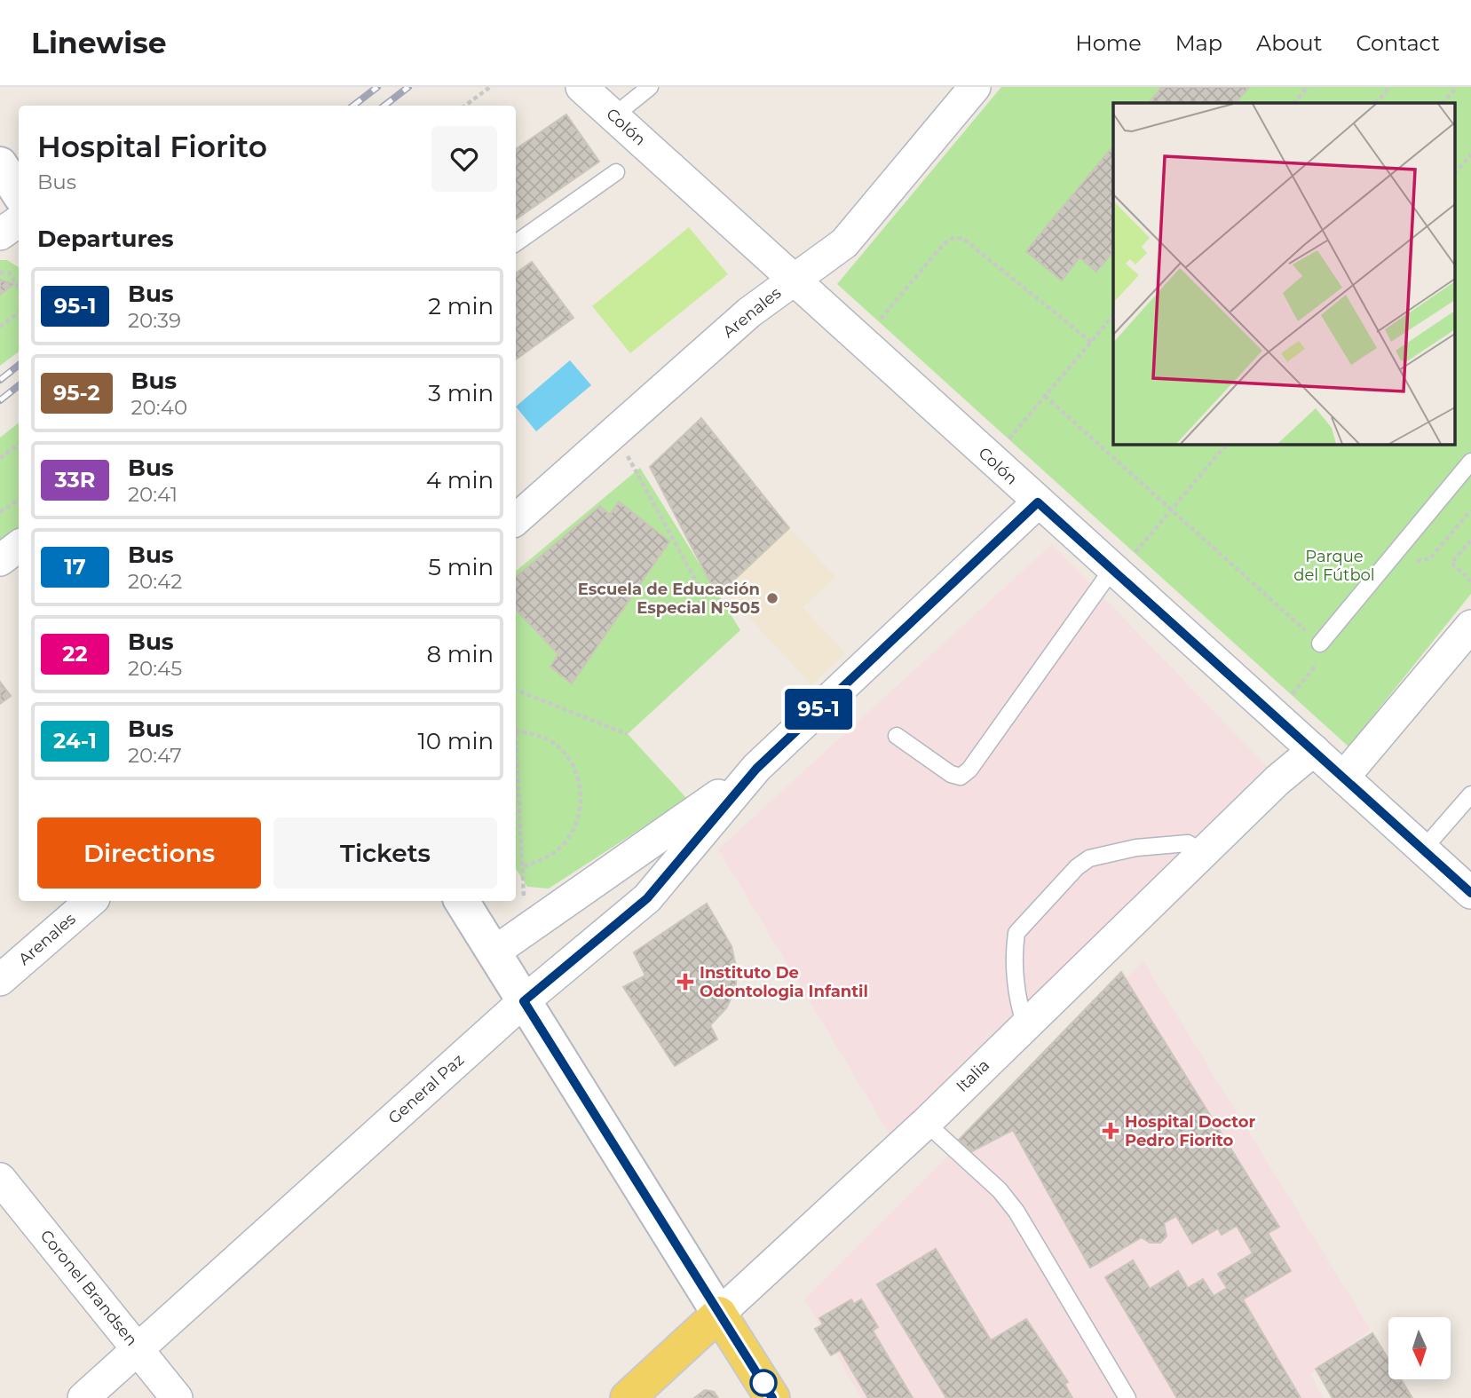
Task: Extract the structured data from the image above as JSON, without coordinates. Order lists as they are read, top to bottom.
{
  "streets": {
    "main road": ["Italia"],
    "street": [
      "Colón",
      "Arenales",
      "General Paz",
      "Coronel Brandsen"
    ]
  },
  "crossings": [
    ["Colón", "Arenales"],
    ["Colón", "Italia"],
    ["Colón", "General Paz"],
    ["General Paz", "Coronel Brandsen"]
  ],
  "parks": ["Parque del Fútbol"],
  "places": {
    "other": ["Escuela de Educación Especial N°505"],
    "health": ["Instituto De Odontologia Infantil", "Hospital Doctor Pedro Fiorito"]
  },
  "lines": ["bus line 95-1"],
  "north": "bottom",
  "page": {
    "header": "Linewise",
    "nav": [
      "Home",
      "Map",
      "About",
      "Contact"
    ],
    "on_map": "95-1",
    "heading": [
      ["Hospital Fiorito", "Bus"],
      "Departures"
    ],
    "list": [
      {
        "mark": "95-1",
        "name": "Bus",
        "note": "20:39",
        "value": "2 min"
      },
      {
        "mark": "95-2",
        "name": "Bus",
        "note": "20:40",
        "value": "3 min"
      },
      {
        "mark": "33R",
        "name": "Bus",
        "note": "20:41",
        "value": "4 min"
      },
      {
        "mark": "17",
        "name": "Bus",
        "note": "20:42",
        "value": "5 min"
      },
      {
        "mark": "22",
        "name": "Bus",
        "note": "20:45",
        "value": "8 min"
      },
      {
        "mark": "24-1",
        "name": "Bus",
        "note": "20:47",
        "value": "10 min"
      }
    ],
    "buttons": ["Directions", "Tickets"]
  }
}
